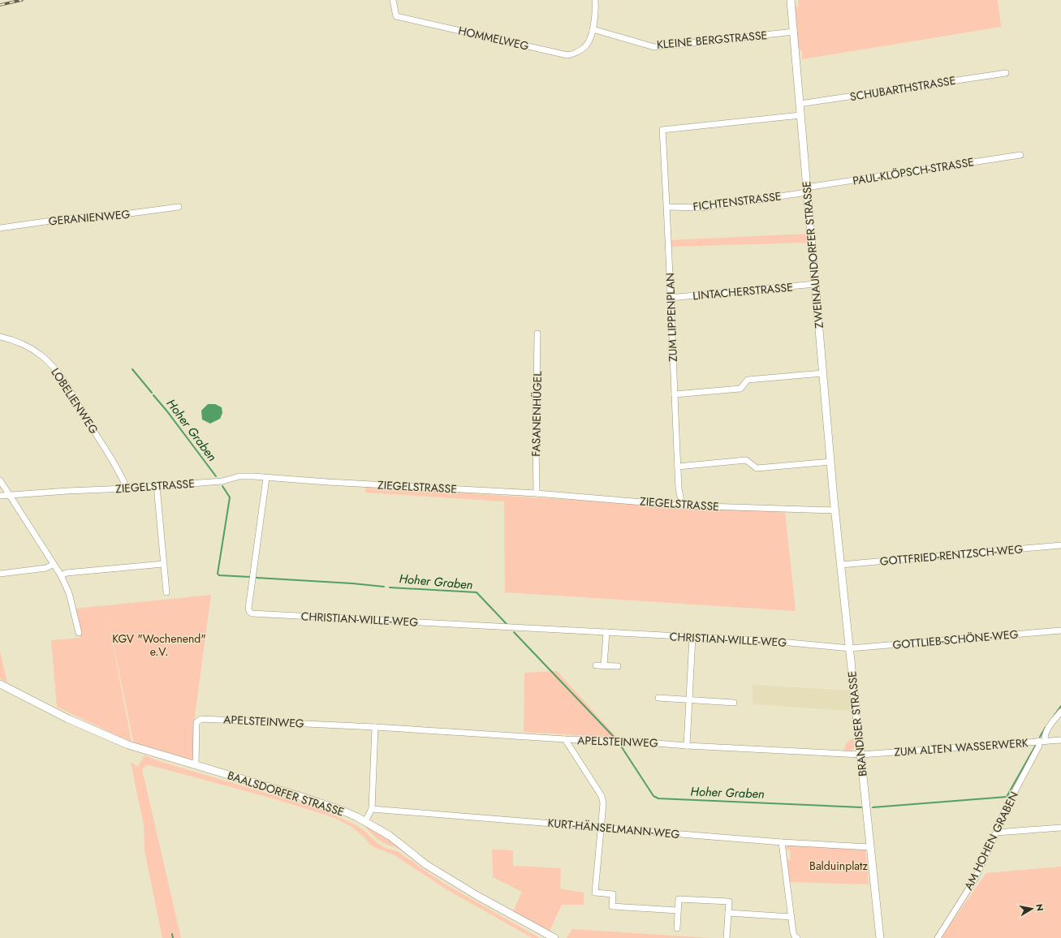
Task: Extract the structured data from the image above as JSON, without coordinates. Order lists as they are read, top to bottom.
{
  "streets": {
    "street": [
      "HOMMELWEG",
      "KLEINE BERGSTRASSE",
      "SCHUBARTHSTRASSE",
      "PAUL-KLÖPSCH-STRASSE",
      "FICHTENSTRASSE",
      "GERANIENWEG",
      "ZWEINAUNDORFER STRASSE",
      "LINTACHERSTRASSE",
      "ZUM LIPPENPLAN",
      "LOBELIENWEG",
      "FASANENHÜGEL",
      "ZIEGELSTRASSE",
      "GOTTFRIED-RENTZSCH-WEG",
      "CHRISTIAN-WILLE-WEG",
      "GOTTLIEB-SCHÖNE-WEG",
      "APELSTEINWEG",
      "BRANDISER STRASSE",
      "ZUM ALTEN WASSERWERK",
      "BAALSDORFER STRASSE",
      "KURT-HÄNSELMANN-WEG",
      "AM HOHEN GRABEN"
    ]
  },
  "crossings": [
    ["HOMMELWEG", "KLEINE BERGSTRASSE"],
    ["KLEINE BERGSTRASSE", "ZWEINAUNDORFER STRASSE"],
    ["SCHUBARTHSTRASSE", "ZWEINAUNDORFER STRASSE"],
    ["PAUL-KLÖPSCH-STRASSE", "FICHTENSTRASSE"],
    ["PAUL-KLÖPSCH-STRASSE", "ZWEINAUNDORFER STRASSE"],
    ["FICHTENSTRASSE", "ZWEINAUNDORFER STRASSE"],
    ["FICHTENSTRASSE", "ZUM LIPPENPLAN"],
    ["ZWEINAUNDORFER STRASSE", "LINTACHERSTRASSE"],
    ["ZWEINAUNDORFER STRASSE", "ZUM LIPPENPLAN"],
    ["ZWEINAUNDORFER STRASSE", "ZIEGELSTRASSE"],
    ["ZWEINAUNDORFER STRASSE", "BRANDISER STRASSE"],
    ["LINTACHERSTRASSE", "ZUM LIPPENPLAN"],
    ["ZUM LIPPENPLAN", "ZIEGELSTRASSE"],
    ["LOBELIENWEG", "ZIEGELSTRASSE"],
    ["FASANENHÜGEL", "ZIEGELSTRASSE"],
    ["ZIEGELSTRASSE", "CHRISTIAN-WILLE-WEG"],
    ["ZIEGELSTRASSE", "BRANDISER STRASSE"],
    ["GOTTFRIED-RENTZSCH-WEG", "BRANDISER STRASSE"],
    ["CHRISTIAN-WILLE-WEG", "GOTTLIEB-SCHÖNE-WEG"],
    ["CHRISTIAN-WILLE-WEG", "BRANDISER STRASSE"],
    ["GOTTLIEB-SCHÖNE-WEG", "BRANDISER STRASSE"],
    ["APELSTEINWEG", "BRANDISER STRASSE"],
    ["APELSTEINWEG", "ZUM ALTEN WASSERWERK"],
    ["APELSTEINWEG", "BAALSDORFER STRASSE"],
    ["BRANDISER STRASSE", "ZUM ALTEN WASSERWERK"],
    ["BRANDISER STRASSE", "KURT-HÄNSELMANN-WEG"],
    ["ZUM ALTEN WASSERWERK", "AM HOHEN GRABEN"]
  ],
  "water": ["Hoher Graben"],
  "parks": ["KGV \"Wochenend\" e.V.", "Balduinplatz"],
  "north": "right"
}
